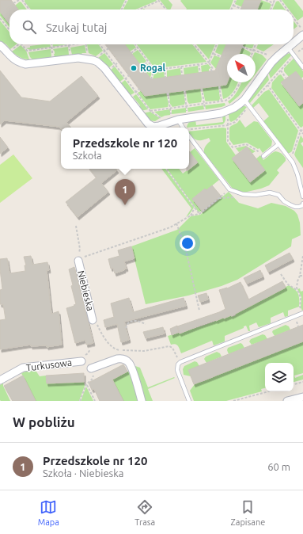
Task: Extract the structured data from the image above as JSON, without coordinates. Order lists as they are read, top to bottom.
{
  "streets": {
    "street": ["Niebieska", "Turkusowa"]
  },
  "places": ["Rogal"],
  "north": "top left",
  "page": {
    "search": "Szukaj tutaj",
    "popup": ["Przedszkole nr 120", "Szkoła"],
    "pins": "1",
    "heading": "W pobliżu",
    "list": [
      {
        "mark": "1",
        "name": "Przedszkole nr 120",
        "note": "Szkoła · Niebieska",
        "value": "60 m"
      }
    ],
    "nav": ["Mapa", "Trasa", "Zapisane"]
  }
}
